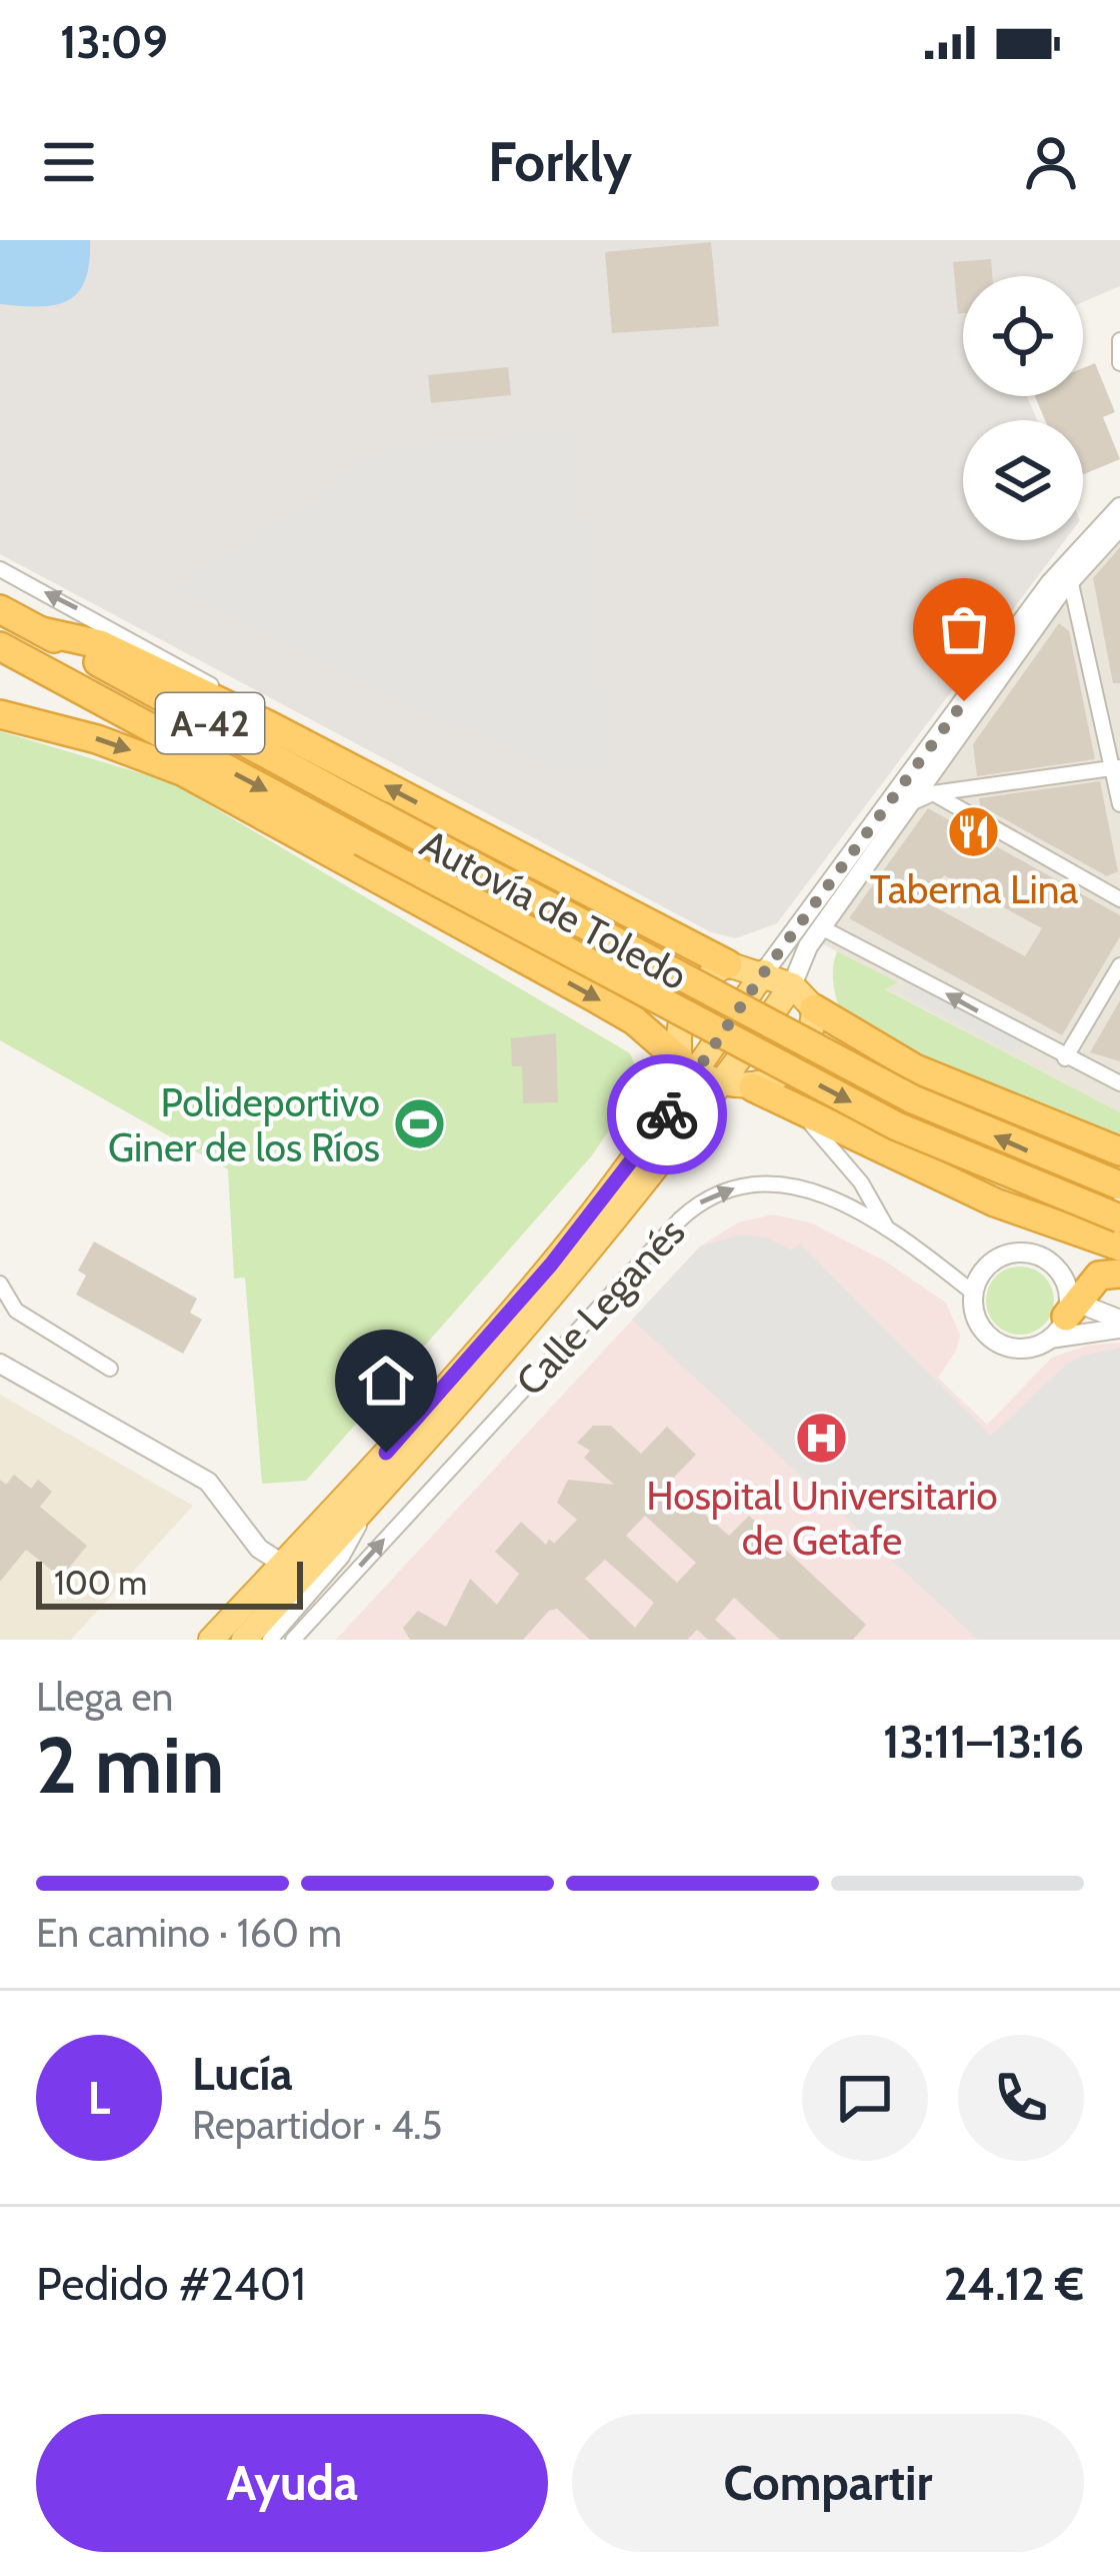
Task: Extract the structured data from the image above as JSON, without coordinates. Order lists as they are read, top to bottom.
{
  "streets": {
    "highway": ["A-42", "Autovía de Toledo", "Calle Leganés"]
  },
  "places": {
    "restaurant": ["Taberna Lina"],
    "sports": ["Polideportivo Giner de los Ríos"],
    "hospital": ["Hospital Universitario de Getafe"]
  },
  "scale_bar": "100 m",
  "page": {
    "status": "13:09",
    "header": "Forkly",
    "scale": "100 m",
    "heading": ["2 min", "Llega en", "13:11–13:16"],
    "panel": [
      "Lucía",
      "Repartidor · 4.5",
      "Pedido #2401",
      "24.12 €"
    ],
    "bar": "En camino · 160 m",
    "round": "L",
    "buttons": ["Ayuda", "Compartir"]
  }
}
